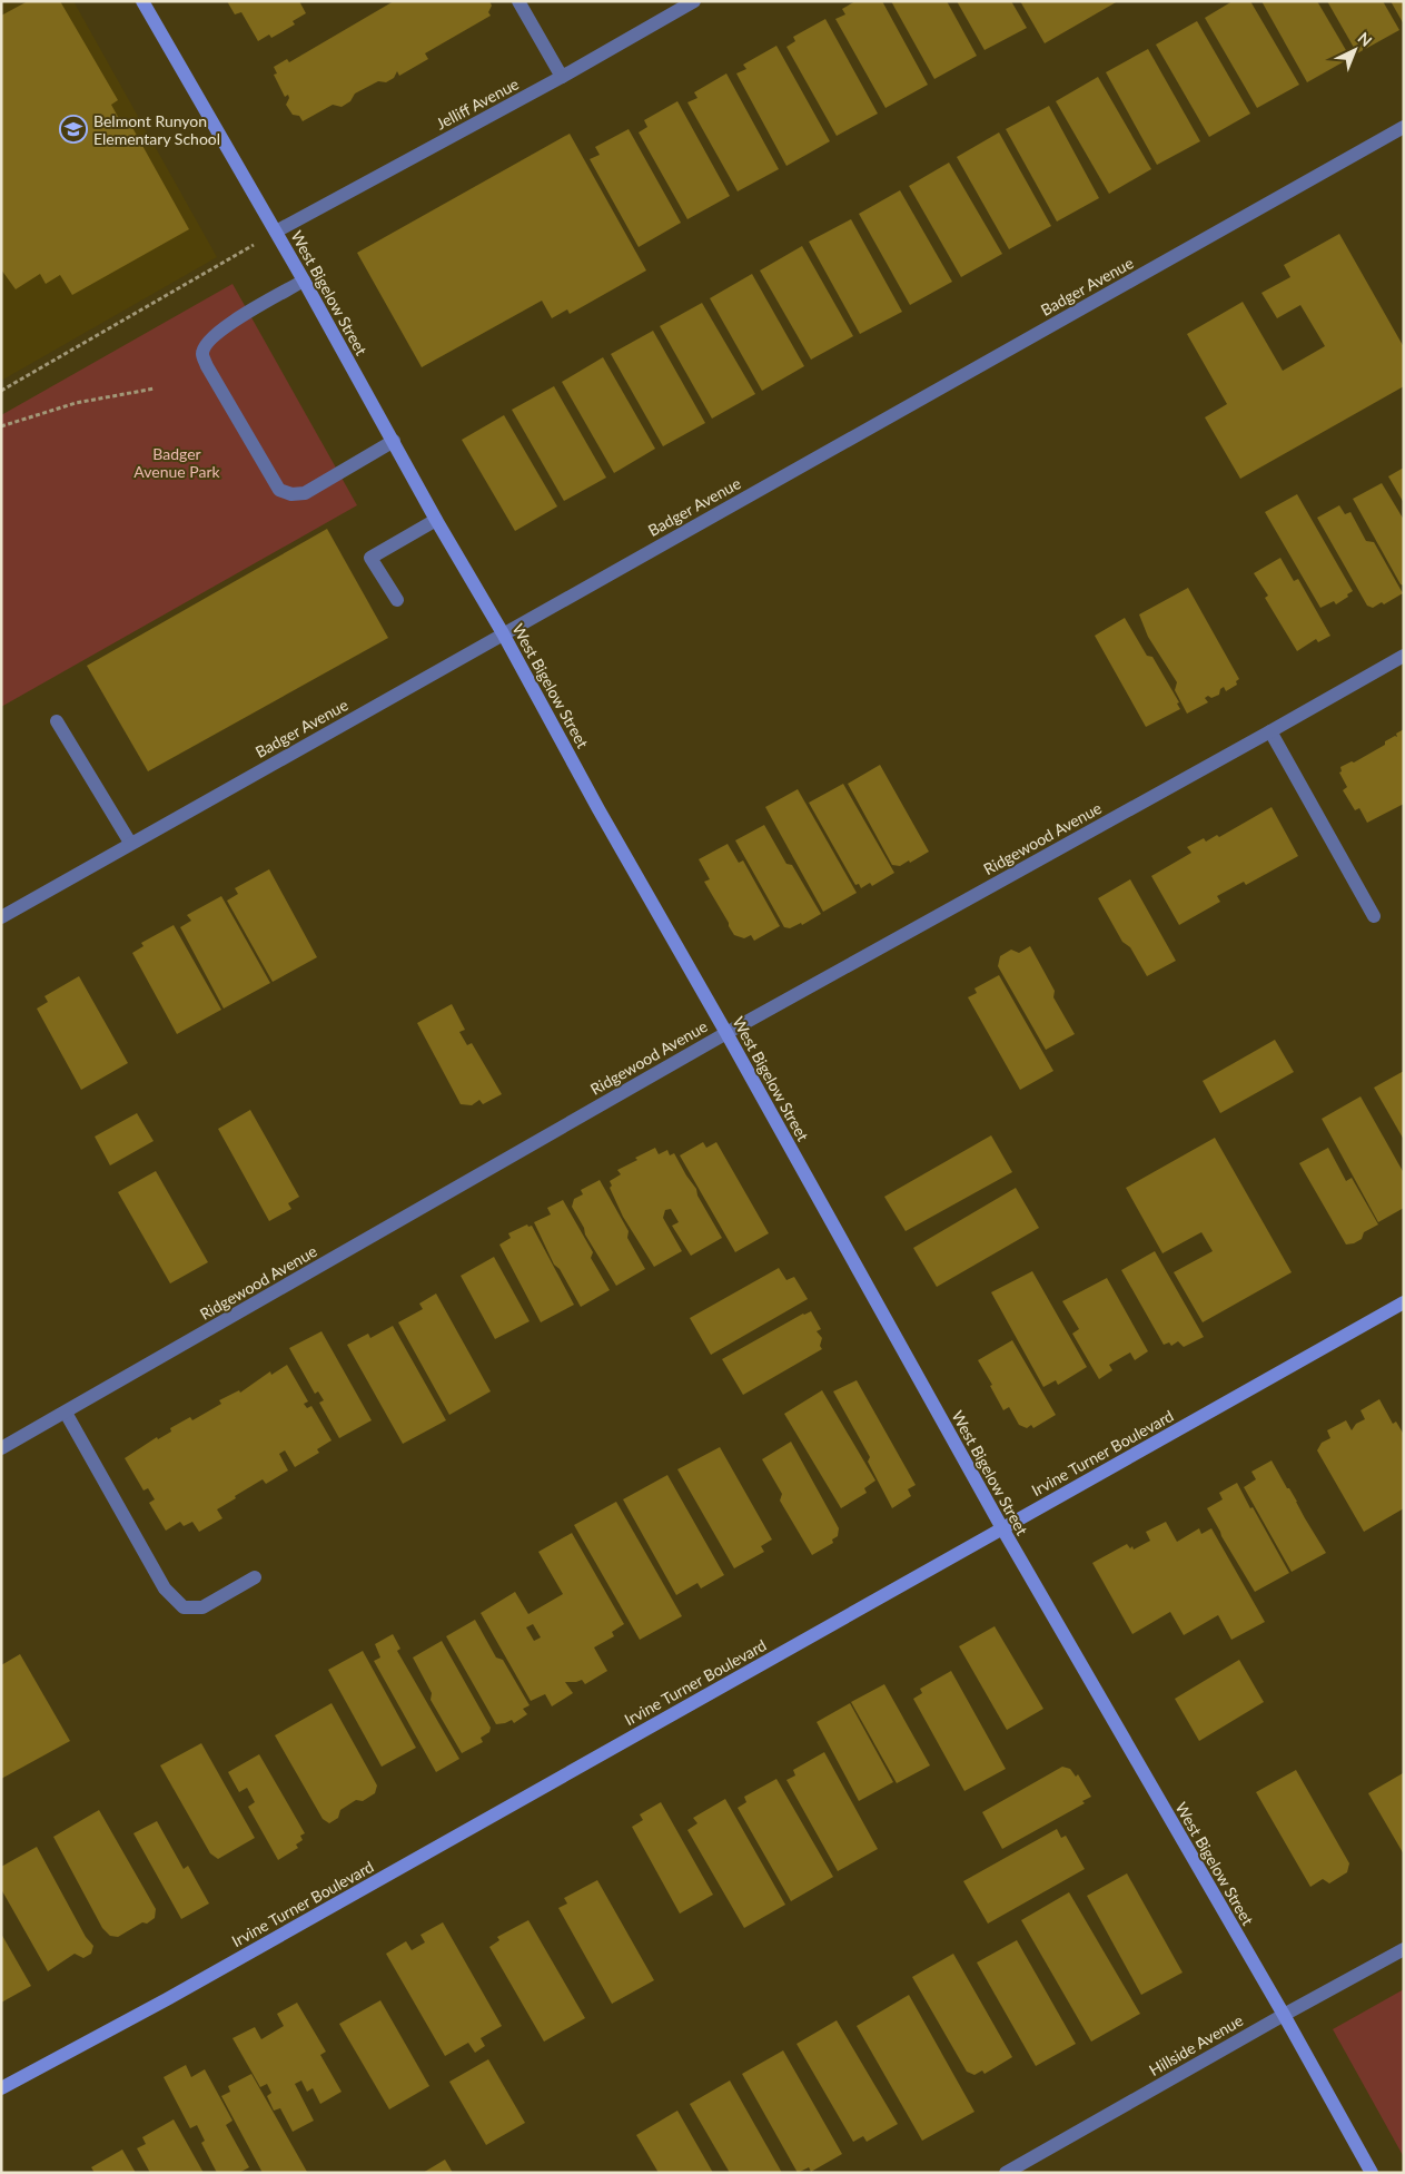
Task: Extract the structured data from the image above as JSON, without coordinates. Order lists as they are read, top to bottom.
{
  "streets": {
    "street": [
      "Jelliff Avenue",
      "Badger Avenue",
      "West Bigelow Street",
      "Ridgewood Avenue",
      "Irvine Turner Boulevard",
      "Hillside Avenue"
    ]
  },
  "crossings": [
    ["Jelliff Avenue", "West Bigelow Street"],
    ["Badger Avenue", "West Bigelow Street"],
    ["West Bigelow Street", "Ridgewood Avenue"],
    ["West Bigelow Street", "Irvine Turner Boulevard"],
    ["West Bigelow Street", "Hillside Avenue"]
  ],
  "parks": ["Badger Avenue Park"],
  "places": {
    "school or university": ["Belmont Runyon Elementary School"]
  },
  "north": "top right"
}
